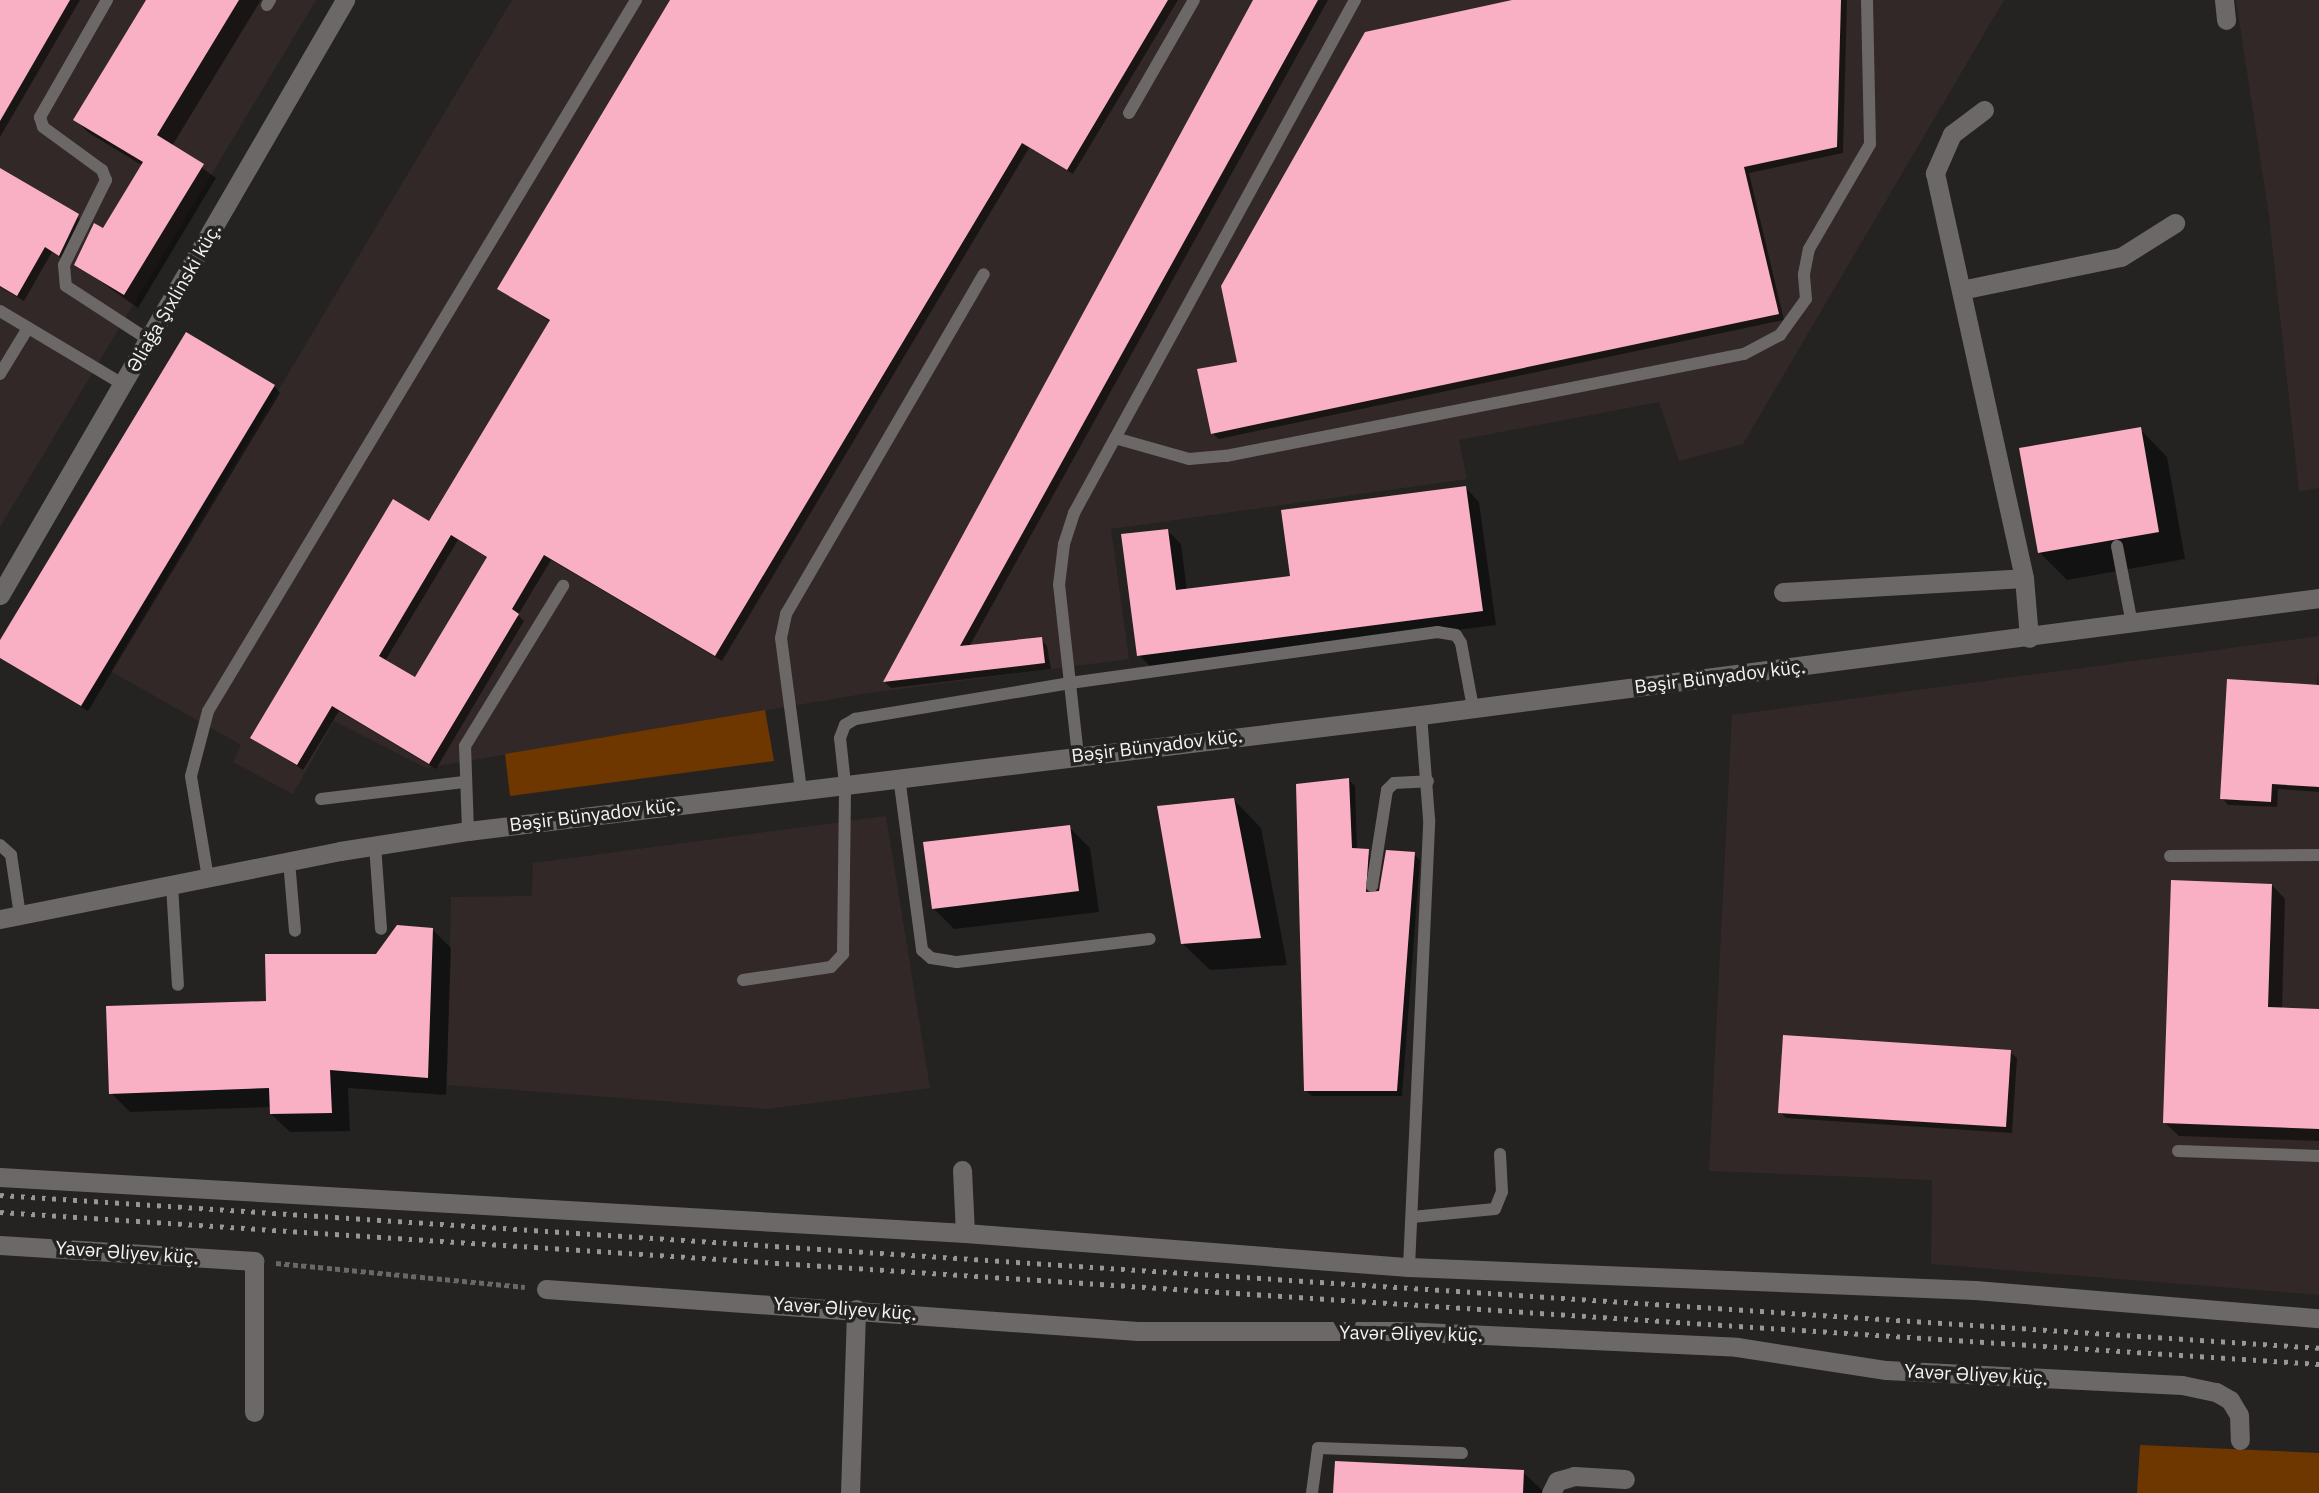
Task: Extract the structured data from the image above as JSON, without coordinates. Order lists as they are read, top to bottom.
{
  "streets": {
    "street": ["Əliağa Şıxlinski küç.", "Bəşir Bünyadov küç.", "Yavər Əliyev küç."]
  }
}
